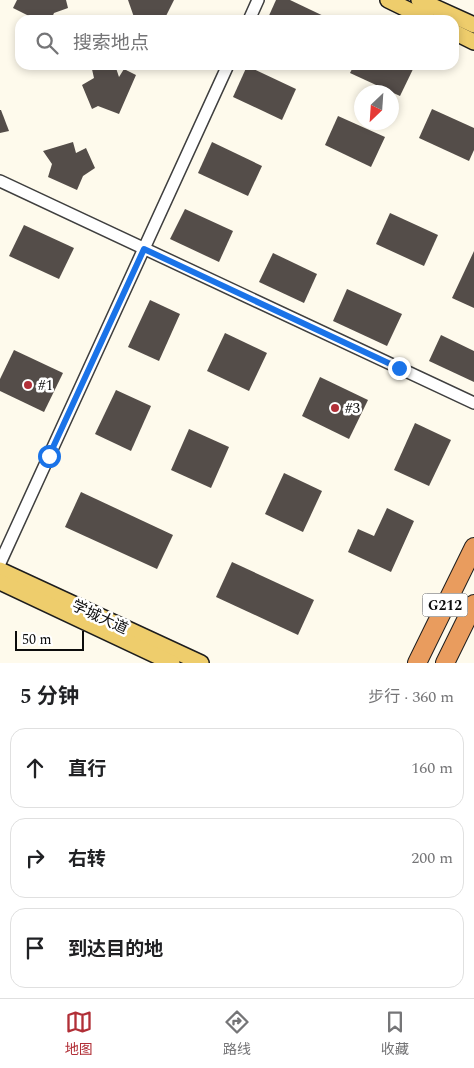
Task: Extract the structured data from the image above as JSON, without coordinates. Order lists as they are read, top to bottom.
{
  "streets": {
    "highway": ["G212"],
    "main road": ["学城大道"]
  },
  "places": ["#1", "#3"],
  "scale_bar": "50 m",
  "north": "bottom left",
  "page": {
    "search": "搜索地点",
    "scale": "50 m",
    "heading": ["5 分钟", "步行 · 360 m"],
    "list": [
      ["直行", "160 m"],
      ["右转", "200 m"],
      "到达目的地"
    ],
    "nav": ["地图", "路线", "收藏"]
  }
}
